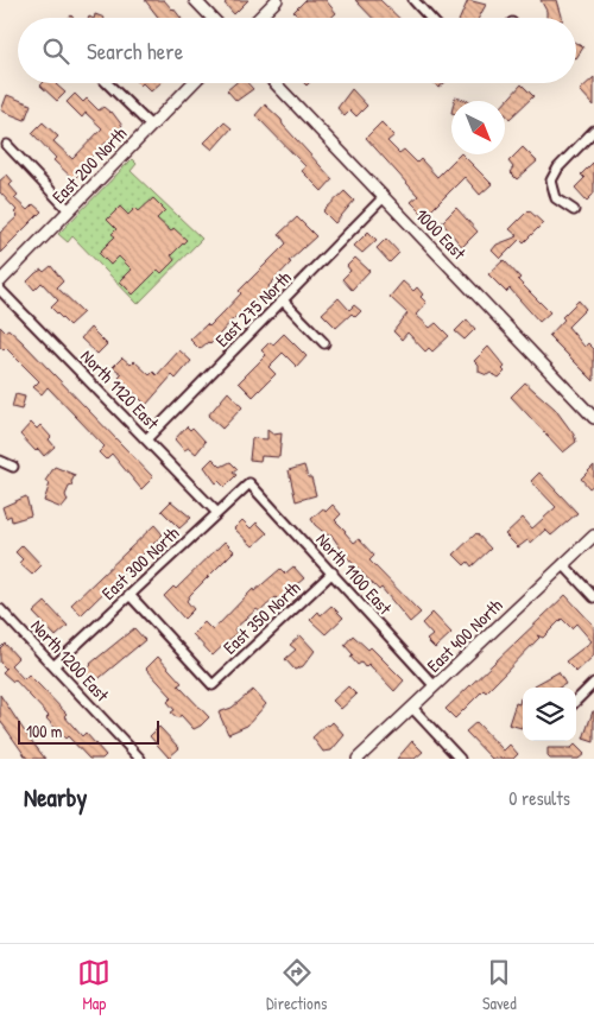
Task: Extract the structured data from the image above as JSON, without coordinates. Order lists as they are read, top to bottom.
{
  "streets": {
    "street": [
      "East 200 North",
      "1000 East",
      "East 275 North",
      "North 1120 East",
      "East 300 North",
      "North 1100 East",
      "East 350 North",
      "East 400 North",
      "North 1200 East"
    ]
  },
  "crossings": [
    ["1000 East", "East 275 North"],
    ["East 275 North", "North 1120 East"],
    ["North 1120 East", "East 300 North"],
    ["East 300 North", "North 1100 East"],
    ["East 300 North", "East 350 North"],
    ["East 300 North", "North 1200 East"],
    ["North 1100 East", "East 350 North"],
    ["North 1100 East", "East 400 North"]
  ],
  "scale_bar": "100 m",
  "north": "bottom right",
  "page": {
    "search": "Search here",
    "scale": "100 m",
    "heading": ["Nearby", "0 results"],
    "nav": ["Map", "Directions", "Saved"]
  }
}
